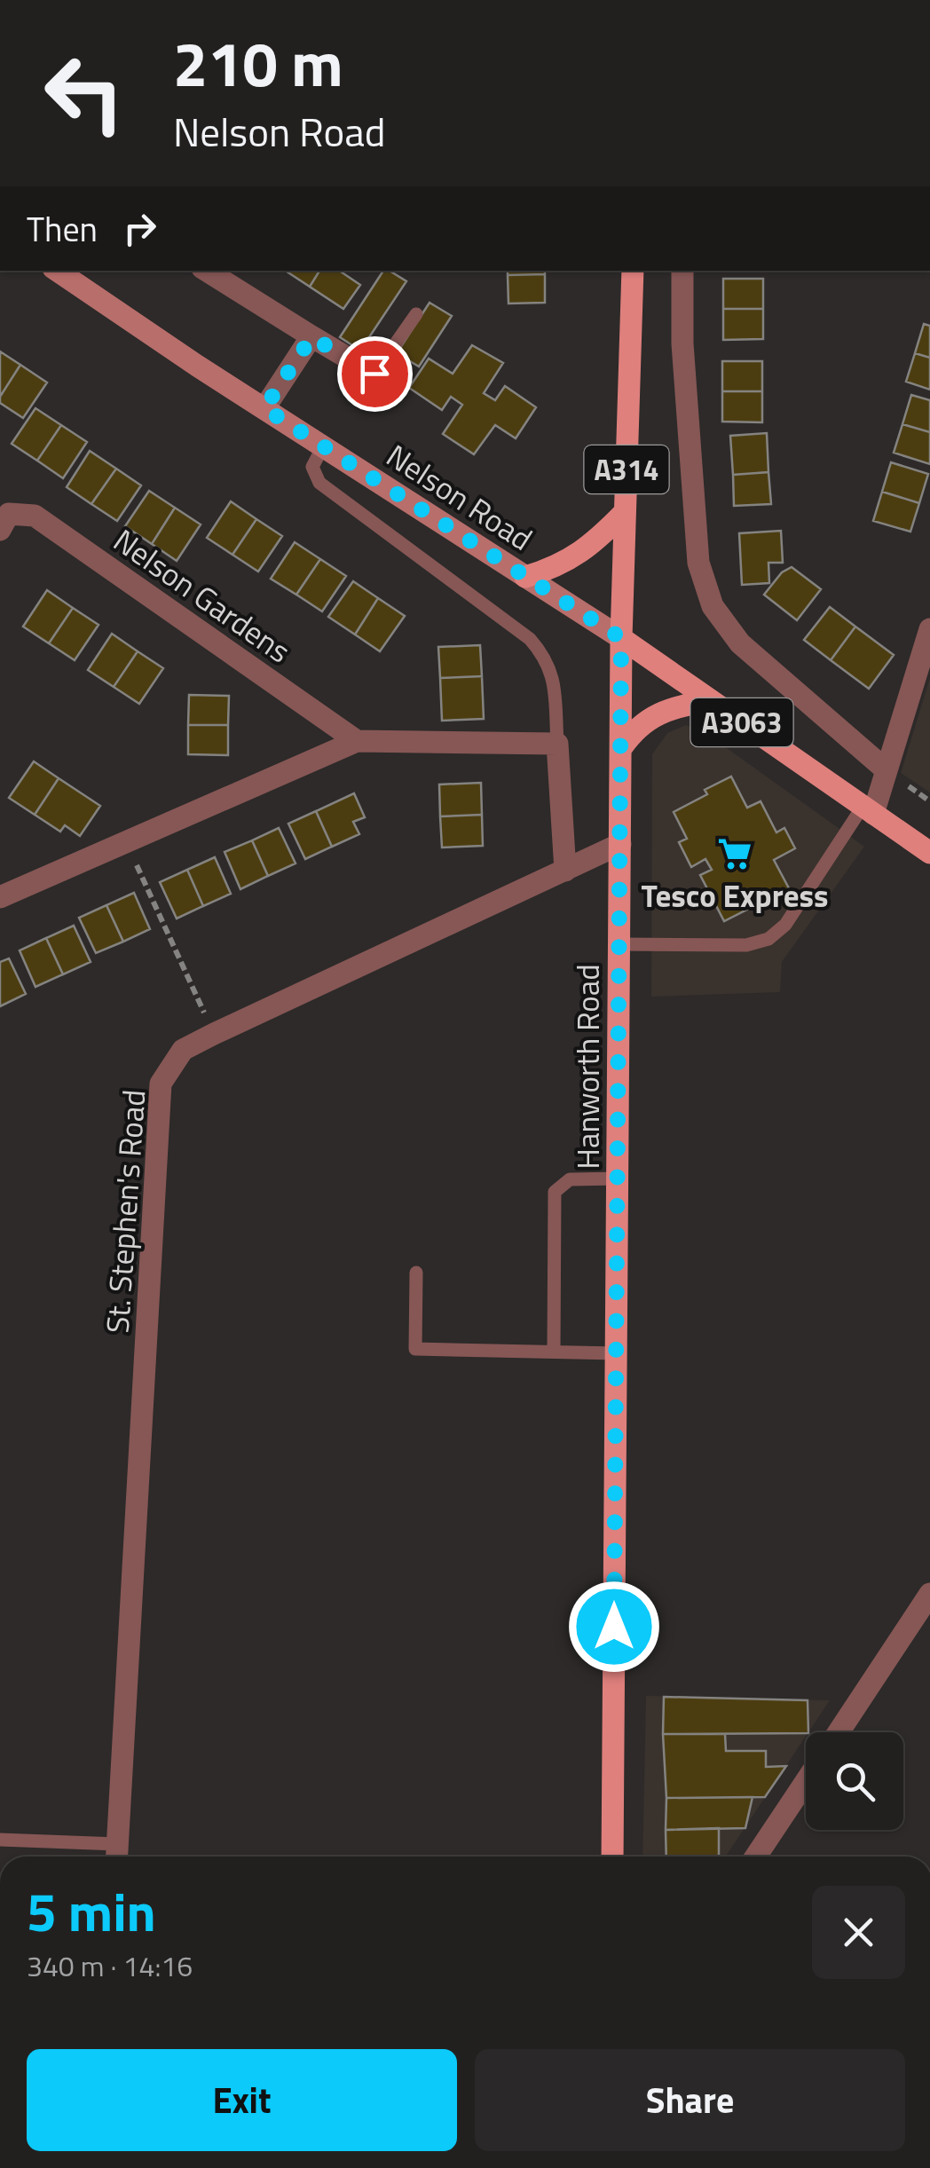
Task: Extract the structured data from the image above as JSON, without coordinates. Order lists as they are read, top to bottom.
{
  "streets": {
    "main road": [
      "A314",
      "Nelson Road",
      "A3063",
      "Hanworth Road"
    ],
    "street": ["Nelson Gardens", "St. Stephen's Road"]
  },
  "crossings": [
    ["Nelson Road", "A3063"],
    ["Nelson Road", "Hanworth Road"],
    ["A3063", "Hanworth Road"],
    ["Hanworth Road", "St. Stephen's Road"]
  ],
  "places": {
    "supermarket": ["Tesco Express"]
  },
  "page": {
    "turn": ["210 m", "Nelson Road"],
    "then": "Then",
    "heading": ["5 min", "340 m · 14:16"],
    "buttons": ["Exit", "Share"]
  }
}
